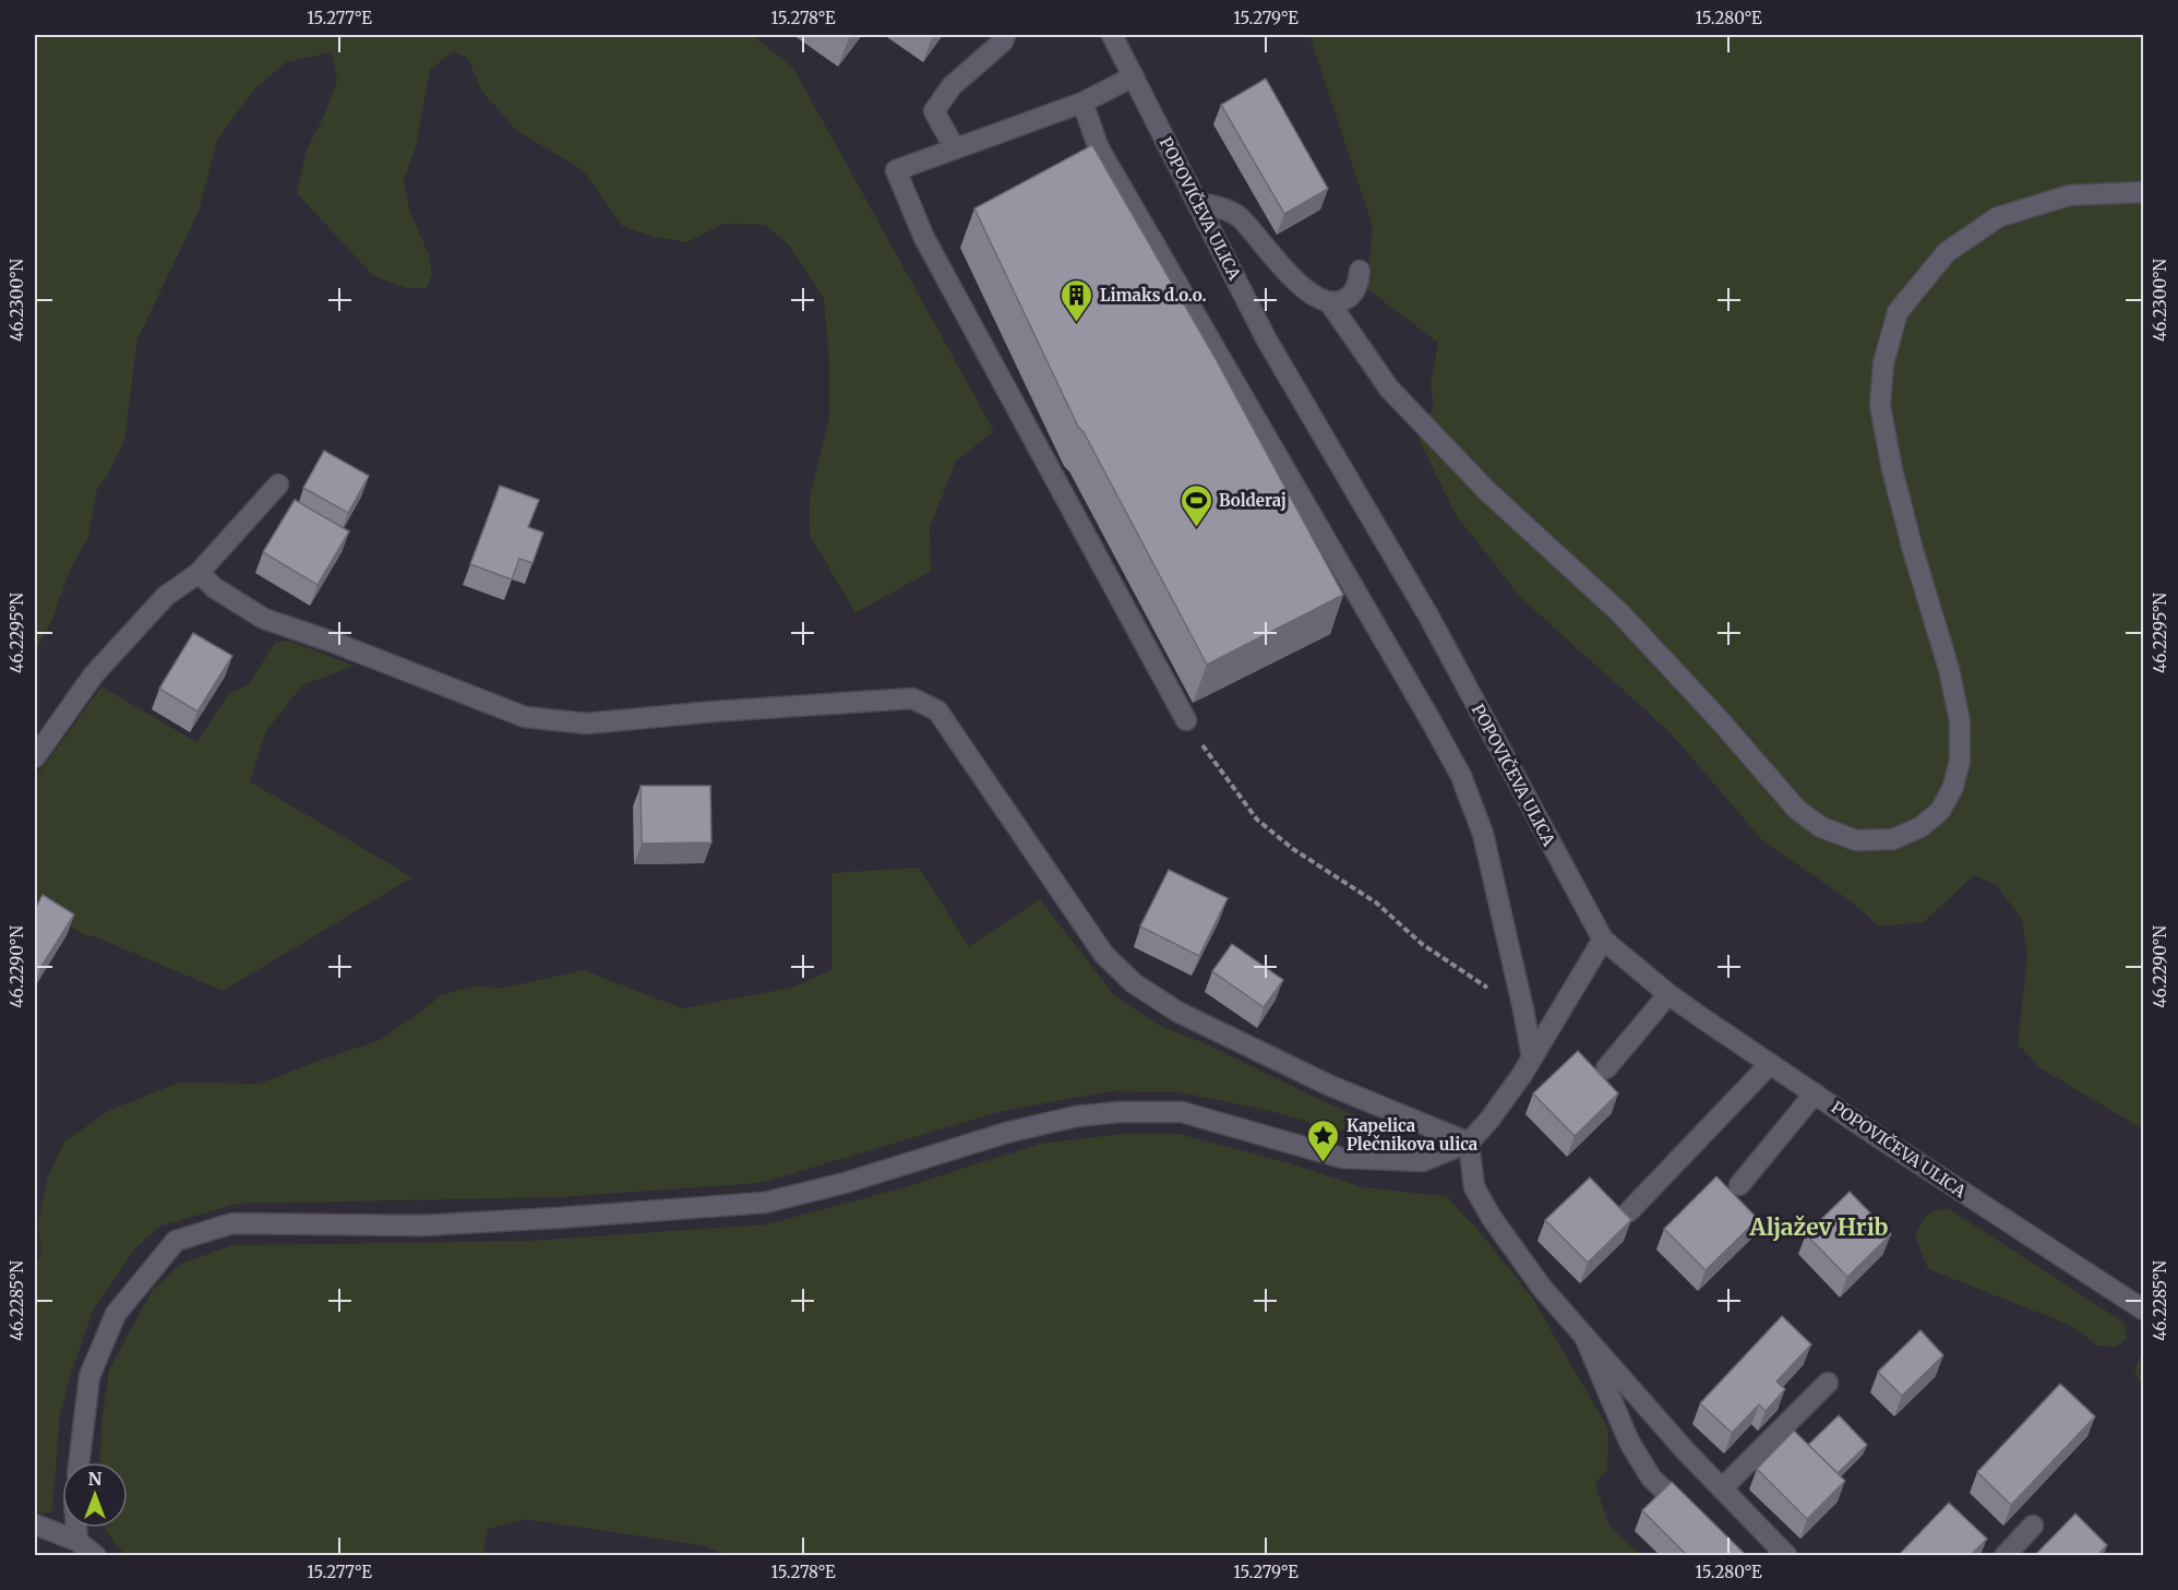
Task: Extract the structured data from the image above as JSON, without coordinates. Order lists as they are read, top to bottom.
{
  "streets": {
    "street": ["POPOVIČEVA ULICA"]
  },
  "districts": ["Aljažev Hrib"],
  "places": {
    "building": ["Limaks d.o.o."],
    "sports": ["Bolderaj"],
    "place": ["Kapelica Plečnikova ulica"]
  },
  "north": "top",
  "coordinates": [
    "15.277°E",
    "15.278°E",
    "15.279°E",
    "15.280°E",
    "46.2300°N",
    "46.2295°N",
    "46.2290°N",
    "46.2285°N"
  ]
}
